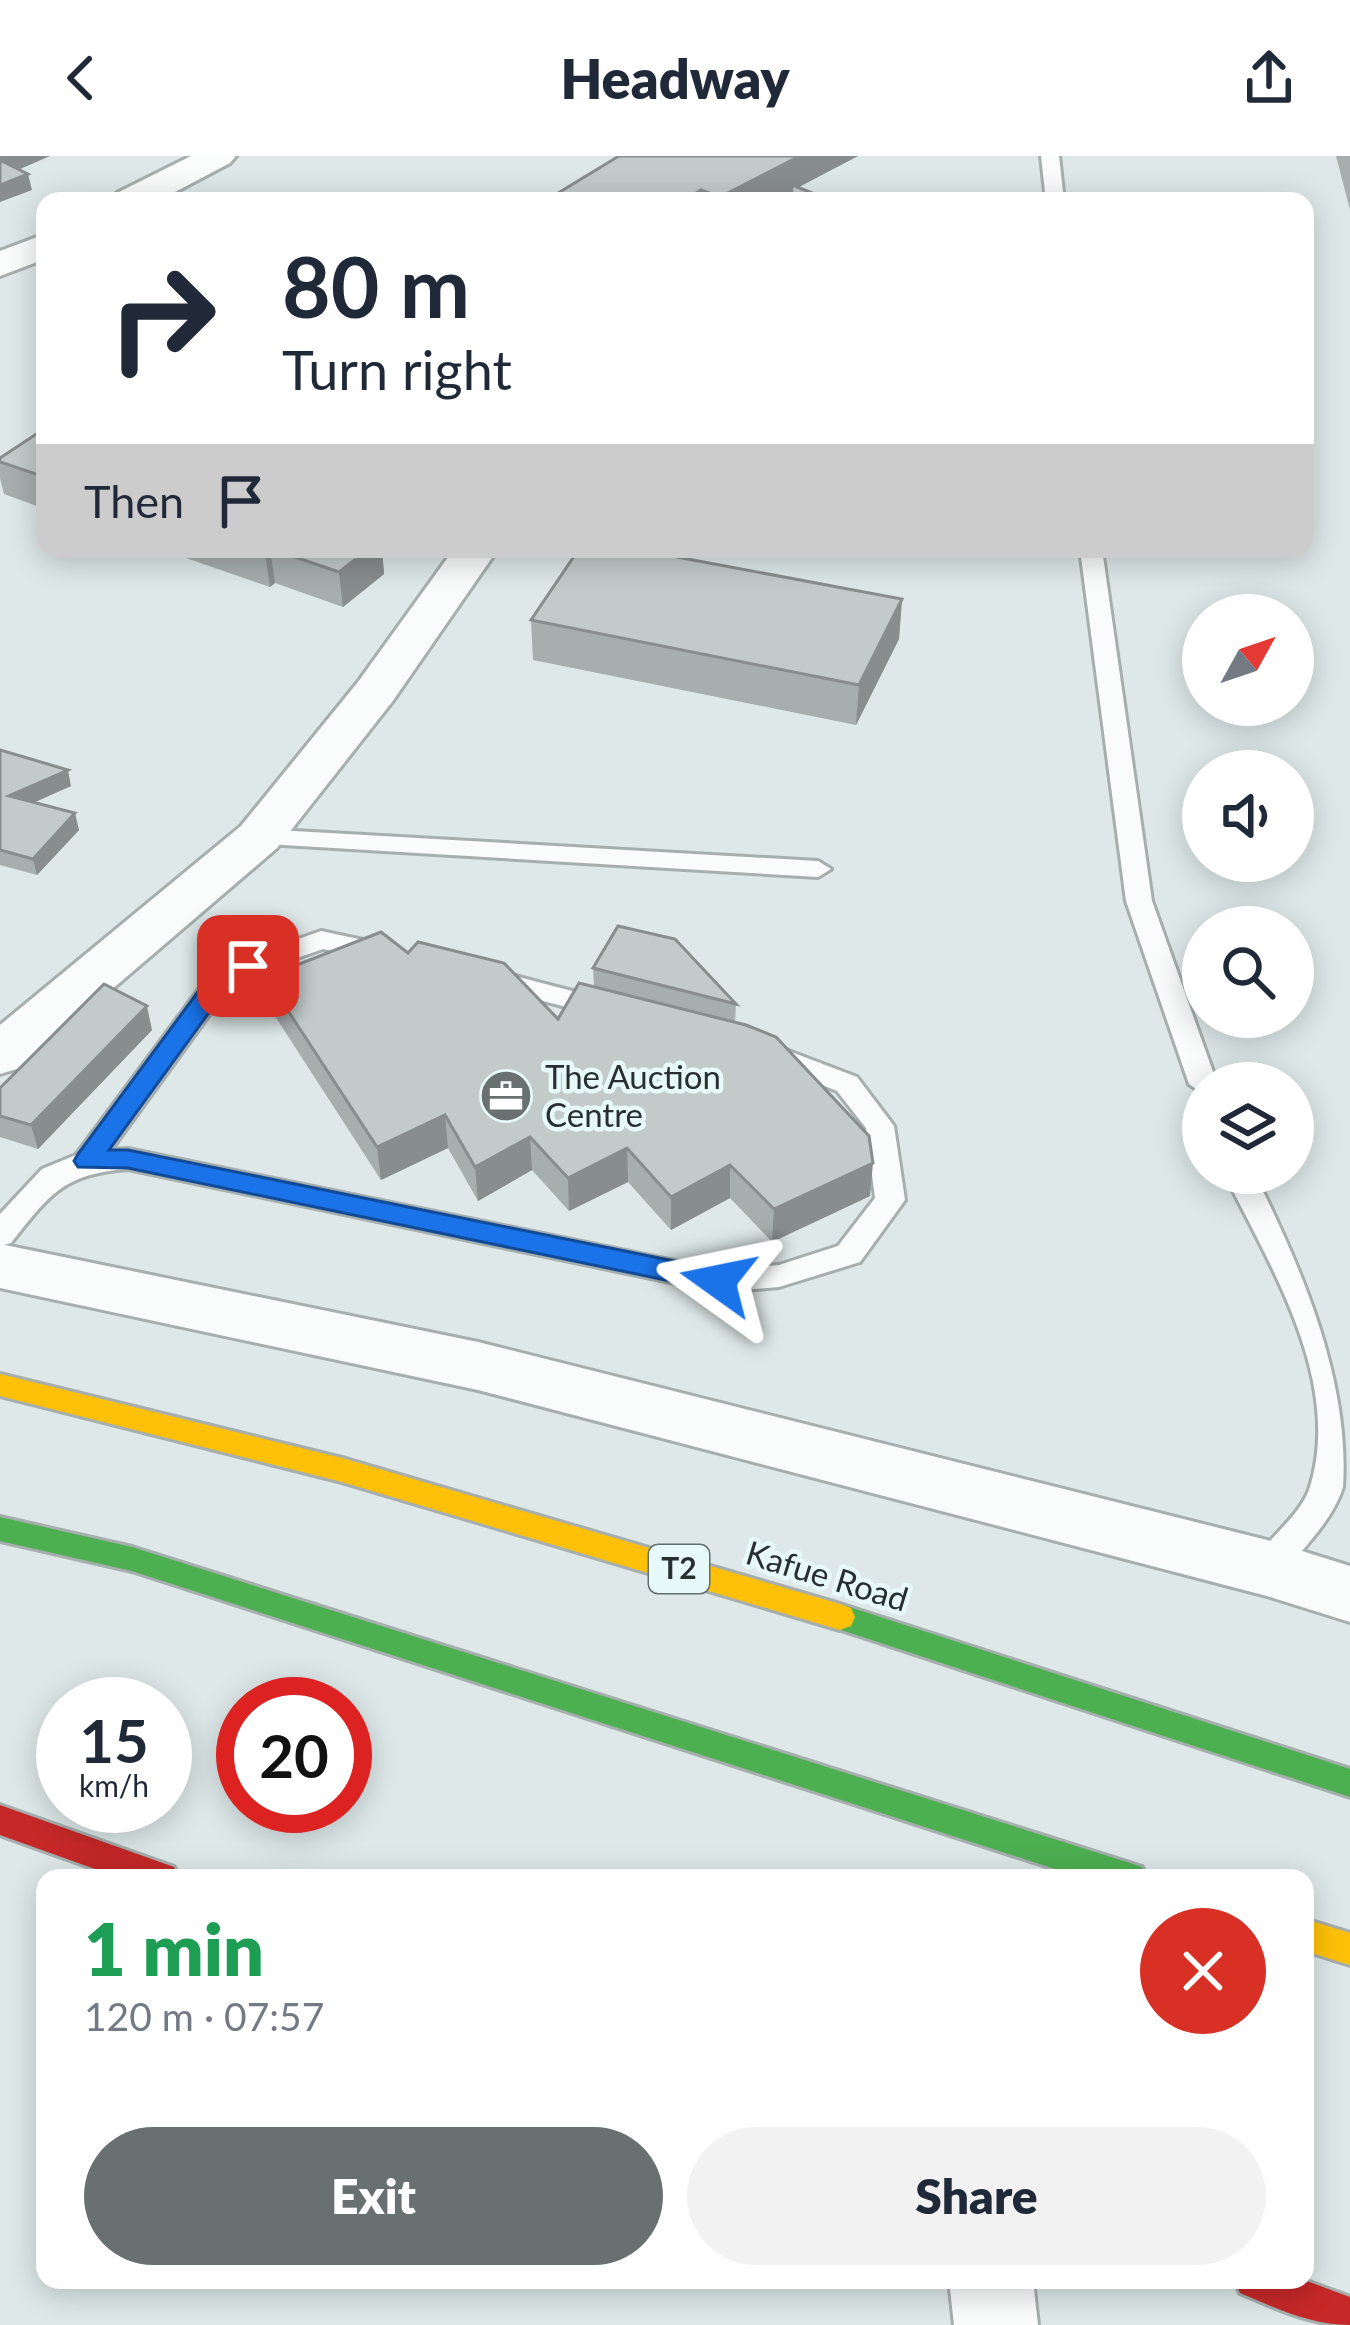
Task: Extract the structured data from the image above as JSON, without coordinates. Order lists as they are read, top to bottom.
{
  "streets": {
    "main road": ["T2", "Kafue Road"]
  },
  "places": {
    "office": ["The Auction Centre"]
  },
  "north": "top right",
  "page": {
    "header": "Headway",
    "turn": ["80 m", "Turn right"],
    "then": "Then",
    "speed": "15 km/h",
    "limit": "20",
    "heading": ["1 min", "120 m · 07:57"],
    "buttons": ["Exit", "Share"]
  }
}
